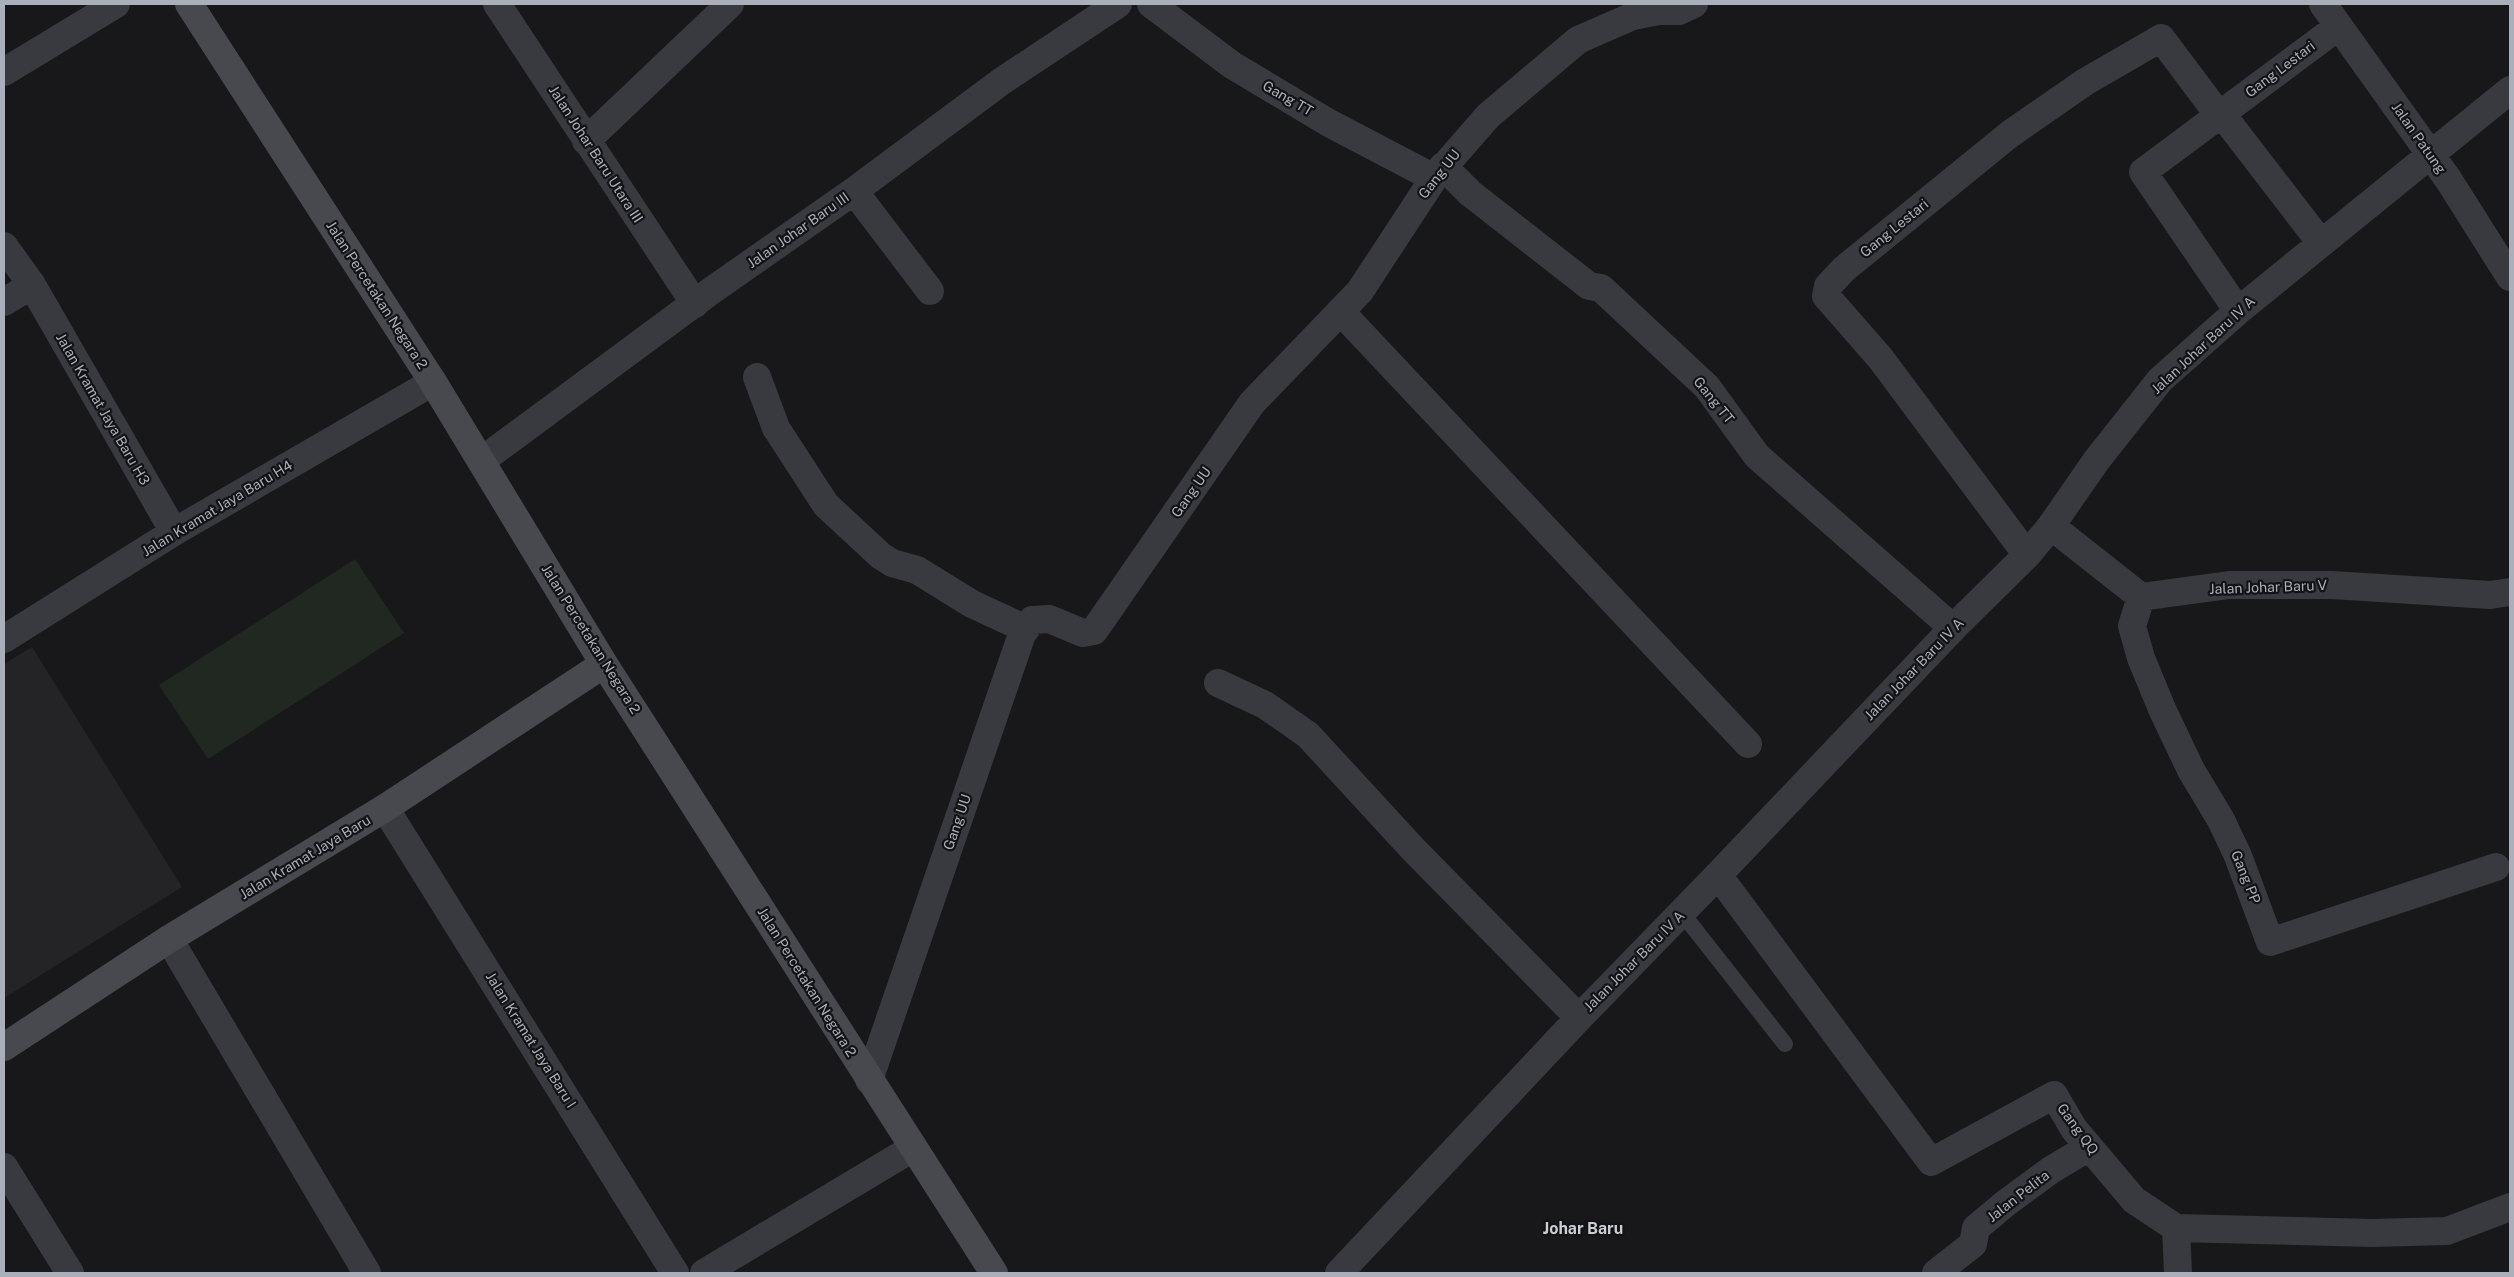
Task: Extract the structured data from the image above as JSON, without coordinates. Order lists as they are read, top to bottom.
{
  "streets": {
    "street": [
      "Gang Lestari",
      "Gang TT",
      "Jalan Patung",
      "Jalan Johar Baru Utara III",
      "Gang UU",
      "Jalan Johar Baru III",
      "Jalan Percetakan Negara 2",
      "Jalan Johar Baru IV A",
      "Jalan Kramat Jaya Baru H3",
      "Jalan Kramat Jaya Baru H4",
      "Jalan Johar Baru V",
      "Jalan Kramat Jaya Baru",
      "Gang PP",
      "Jalan Kramat Jaya Baru I",
      "Gang QQ",
      "Jalan Pelita"
    ]
  },
  "crossings": [
    ["Gang Lestari", "Jalan Patung"],
    ["Gang Lestari", "Jalan Johar Baru IV A"],
    ["Gang TT", "Gang UU"],
    ["Gang TT", "Jalan Johar Baru IV A"],
    ["Jalan Patung", "Jalan Johar Baru IV A"],
    ["Jalan Johar Baru Utara III", "Jalan Johar Baru III"],
    ["Gang UU", "Jalan Percetakan Negara 2"],
    ["Jalan Johar Baru III", "Jalan Percetakan Negara 2"],
    ["Jalan Percetakan Negara 2", "Jalan Kramat Jaya Baru H4"],
    ["Jalan Percetakan Negara 2", "Jalan Kramat Jaya Baru"],
    ["Jalan Johar Baru IV A", "Gang QQ"],
    ["Jalan Kramat Jaya Baru H3", "Jalan Kramat Jaya Baru H4"],
    ["Jalan Johar Baru V", "Gang PP"],
    ["Jalan Kramat Jaya Baru", "Jalan Kramat Jaya Baru I"],
    ["Gang QQ", "Jalan Pelita"]
  ],
  "districts": ["Johar Baru"]
}
